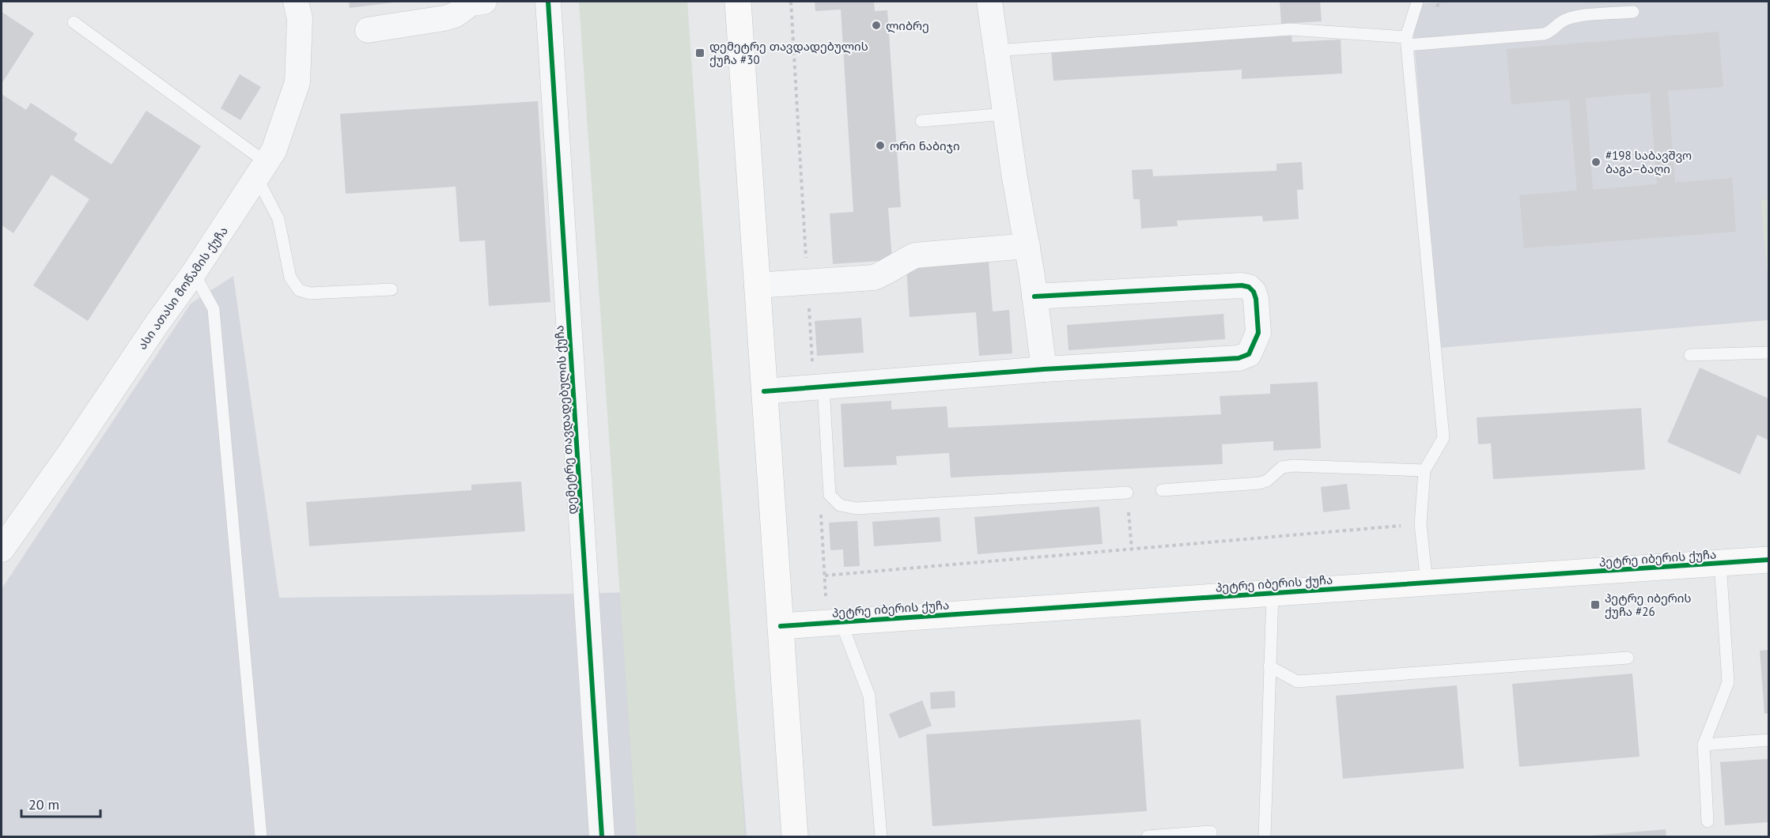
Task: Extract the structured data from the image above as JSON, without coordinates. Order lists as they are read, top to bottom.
{
  "streets": {
    "street": ["ასი ათასი მოწამის ქუჩა", "დემეტრე თავდადებულის ქუჩა", "პეტრე იბერის ქუჩა"]
  },
  "places": {
    "other": ["ლიბრე", "ორი ნაბიჯი", "#198 საბავშვო ბაგა–ბაღი"],
    "transit": ["დემეტრე თავდადებულის ქუჩა #30", "პეტრე იბერის ქუჩა #26"]
  },
  "scale_bar": "20 m"
}
